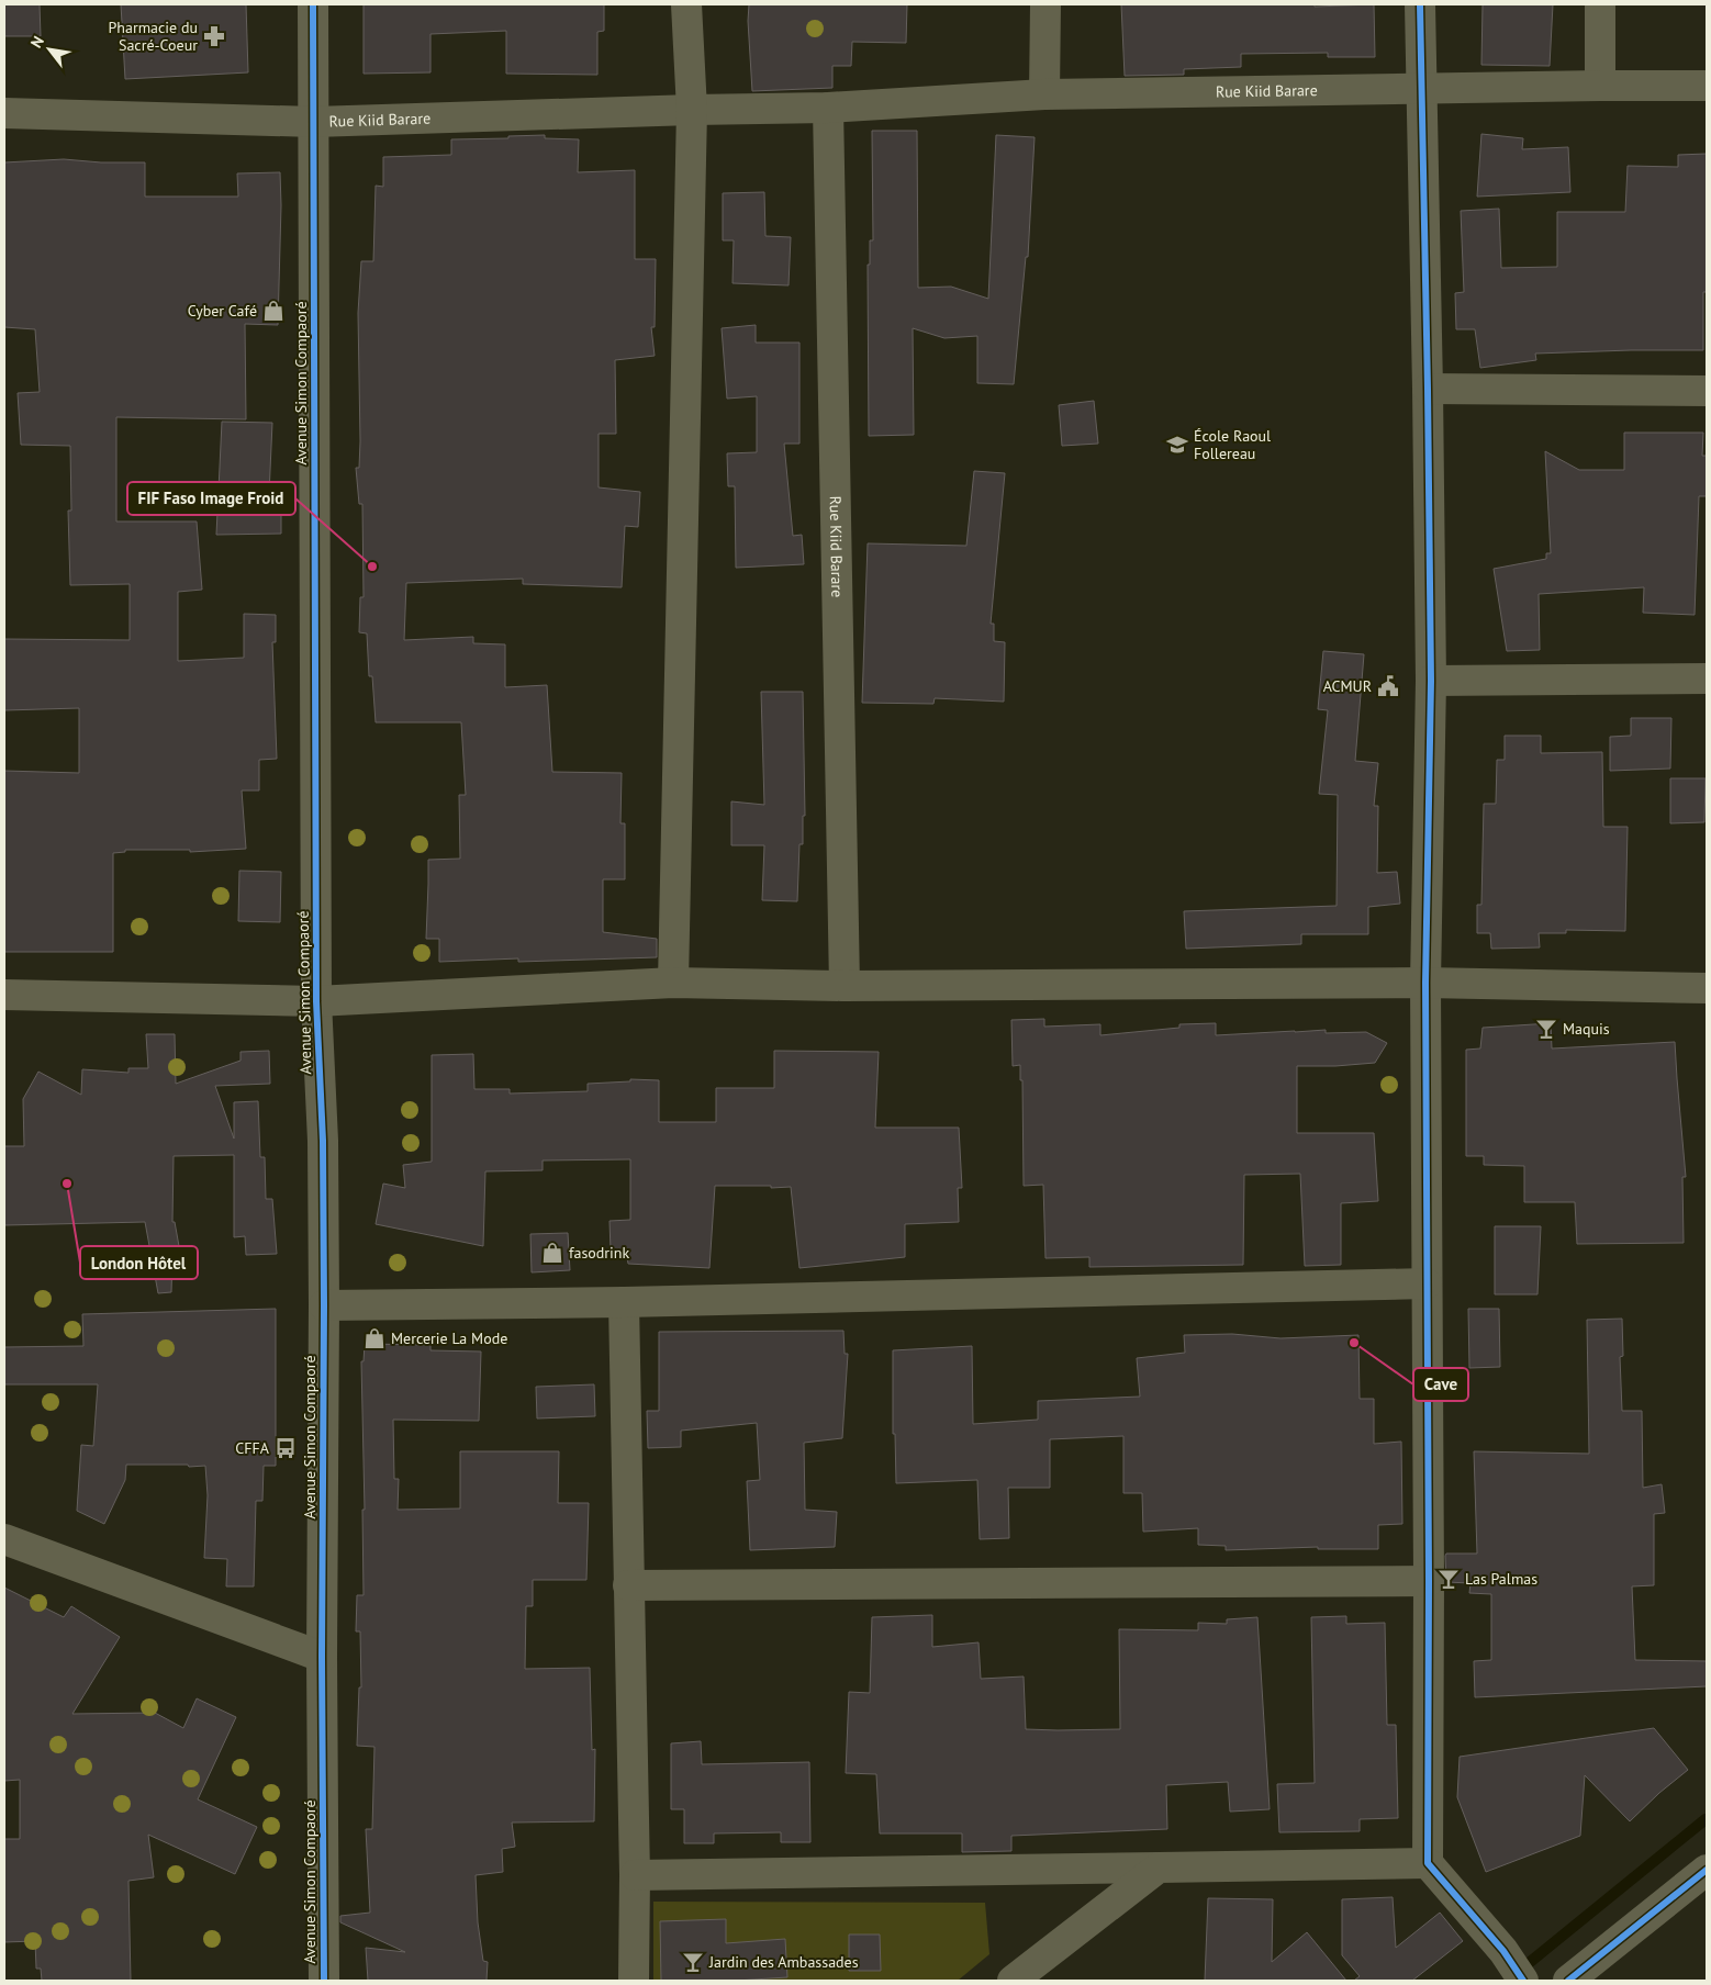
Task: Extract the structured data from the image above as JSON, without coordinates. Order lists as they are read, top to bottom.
{
  "streets": {
    "street": ["Rue Kiid Barare", "Avenue Simon Compaoré"]
  },
  "crossings": [
    ["Rue Kiid Barare", "Avenue Simon Compaoré"]
  ],
  "places": {
    "pharmacy": ["Pharmacie du Sacré-Coeur"],
    "shop": ["Cyber Café", "fasodrink", "Mercerie La Mode"],
    "school or university": ["École Raoul Follereau"],
    "other": ["FIF Faso Image Froid", "London Hôtel", "Cave"],
    "public building": ["ACMUR"],
    "bar": ["Maquis", "Las Palmas", "Jardin des Ambassades"],
    "bus stop": ["CFFA"]
  },
  "north": "top left"
}
